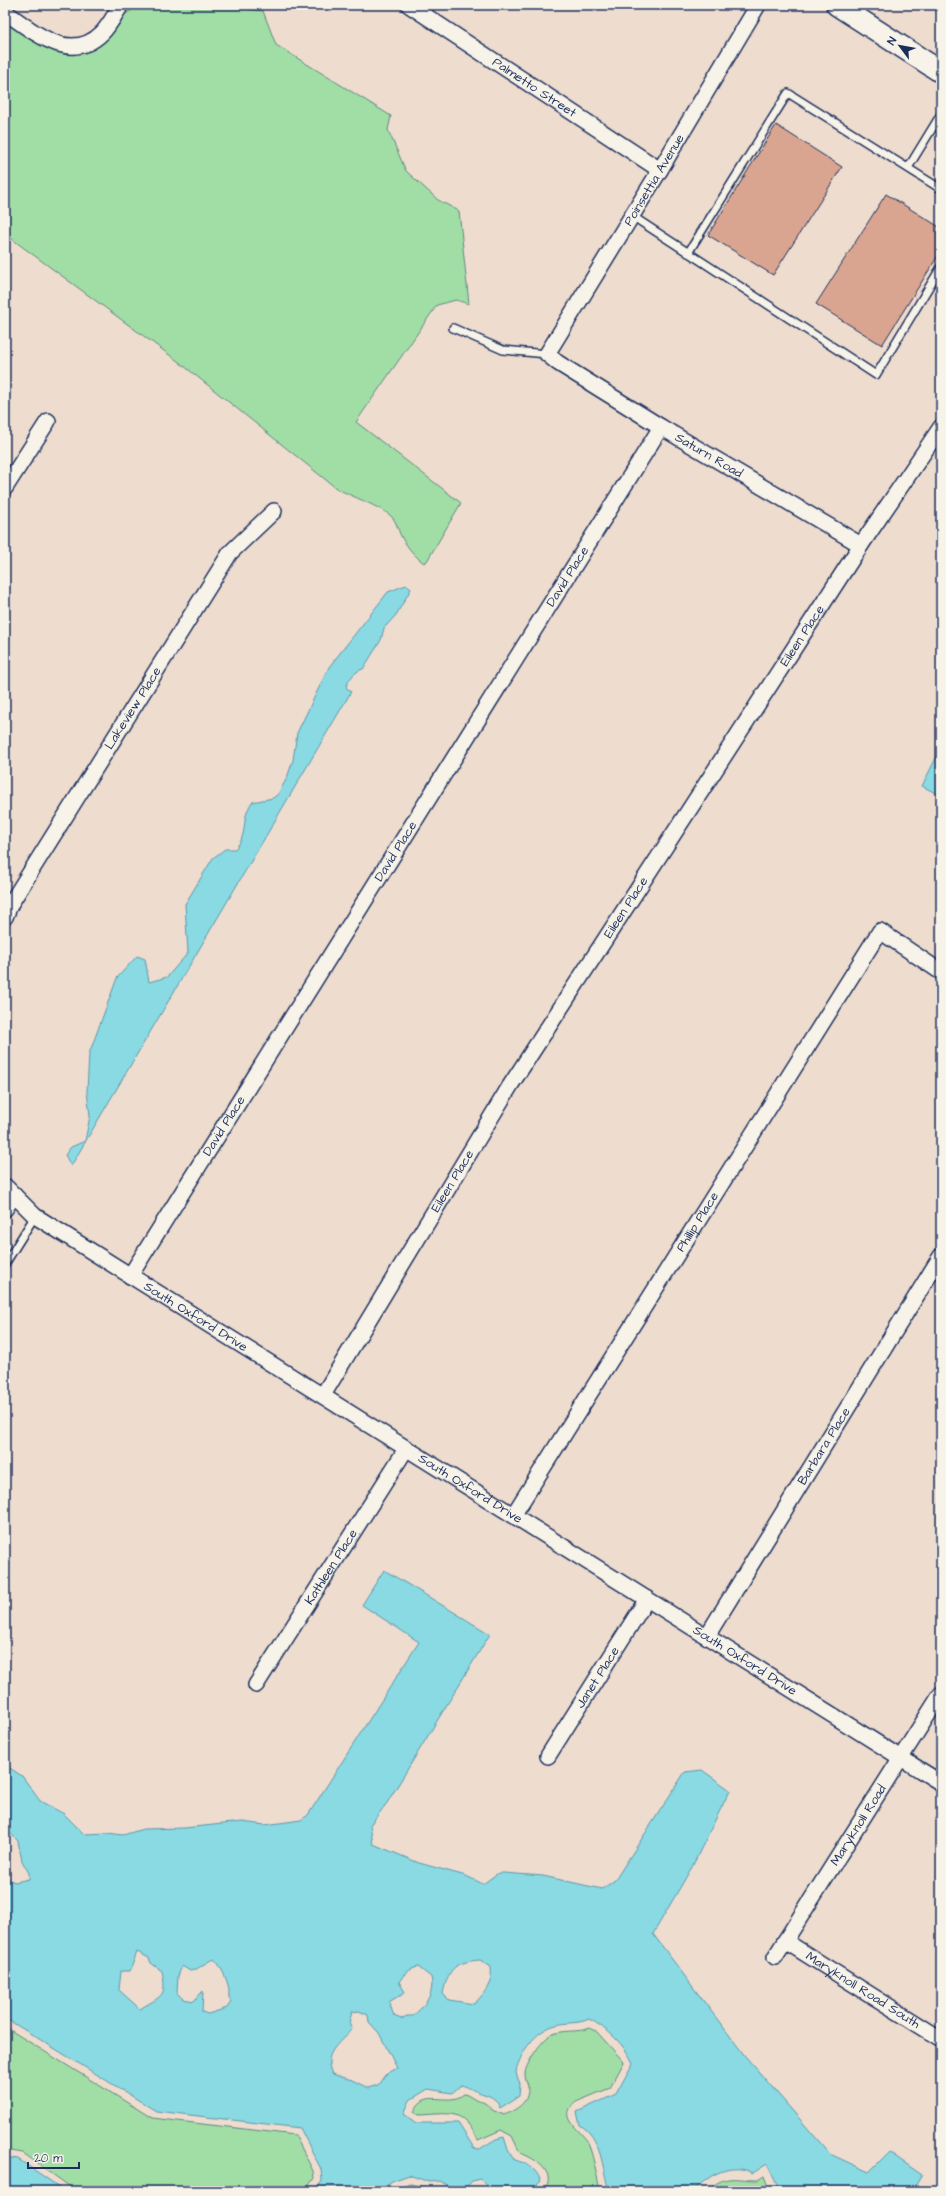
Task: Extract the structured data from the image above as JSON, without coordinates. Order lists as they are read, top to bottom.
{
  "streets": {
    "street": [
      "Palmetto Street",
      "Poinsettia Avenue",
      "Saturn Road",
      "David Place",
      "Eileen Place",
      "Lakeview Place",
      "Phillip Place",
      "South Oxford Drive",
      "Barbara Place",
      "Kathleen Place",
      "Janet Place",
      "Maryknoll Road",
      "Maryknoll Road South"
    ]
  },
  "crossings": [
    ["Palmetto Street", "Poinsettia Avenue"],
    ["Poinsettia Avenue", "Saturn Road"],
    ["Saturn Road", "David Place"],
    ["Saturn Road", "Eileen Place"],
    ["David Place", "South Oxford Drive"],
    ["Eileen Place", "South Oxford Drive"],
    ["Phillip Place", "South Oxford Drive"],
    ["South Oxford Drive", "Barbara Place"],
    ["South Oxford Drive", "Kathleen Place"],
    ["South Oxford Drive", "Janet Place"],
    ["South Oxford Drive", "Maryknoll Road"],
    ["Maryknoll Road", "Maryknoll Road South"]
  ],
  "scale_bar": "20 m",
  "north": "top left"
}
